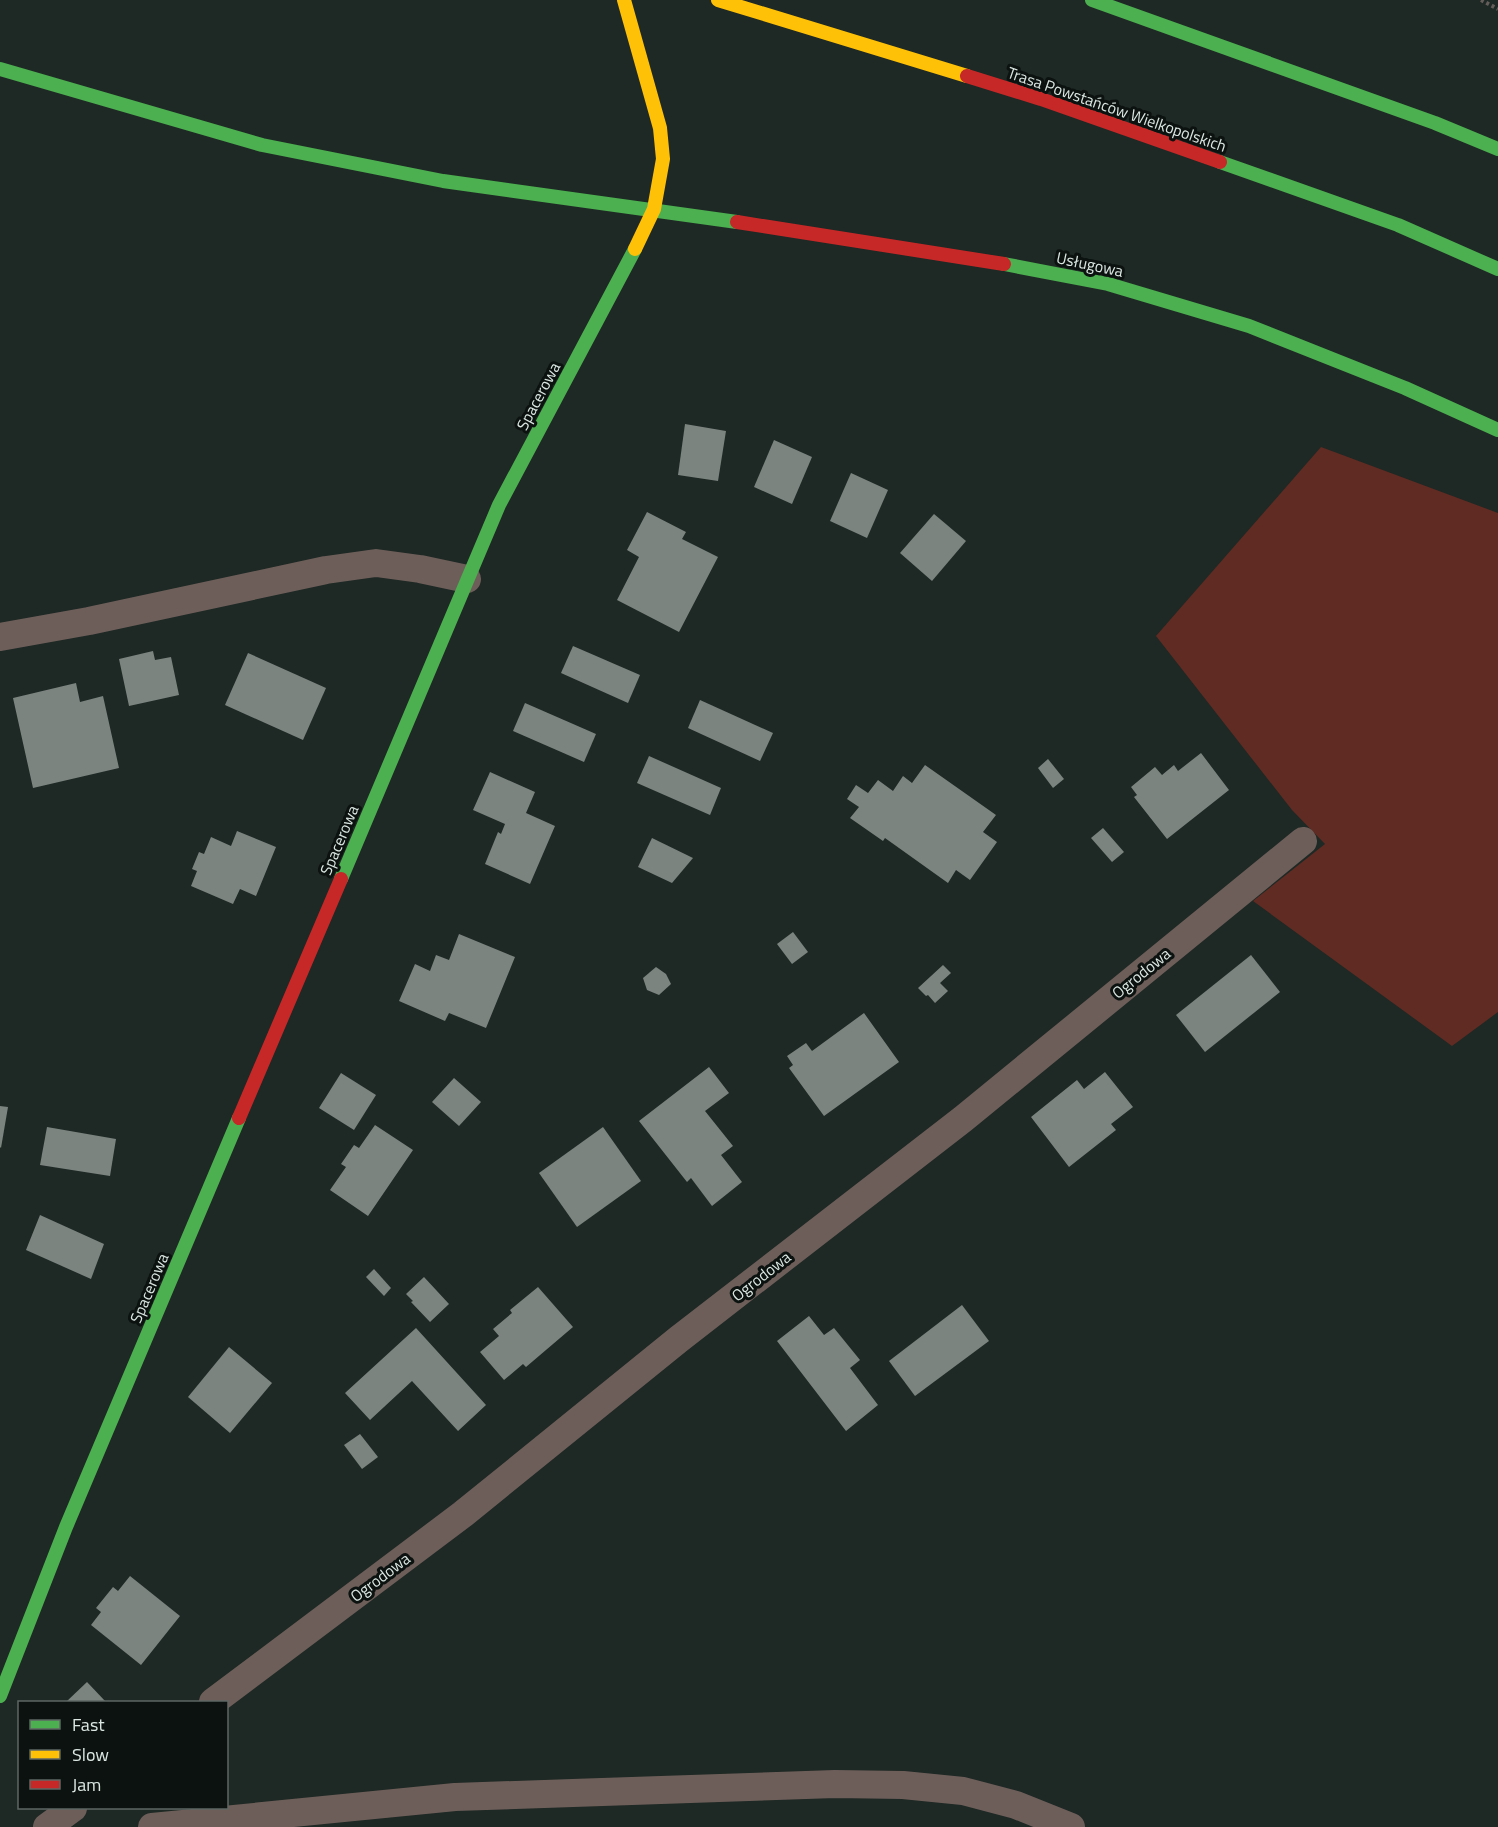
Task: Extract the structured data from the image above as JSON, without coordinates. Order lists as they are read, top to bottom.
{
  "streets": {
    "main road": ["Trasa Powstańców Wielkopolskich", "Usługowa", "Spacerowa"],
    "street": ["Ogrodowa"]
  },
  "crossings": [
    ["Usługowa", "Spacerowa"]
  ],
  "legend": ["Fast", "Slow", "Jam"]
}
